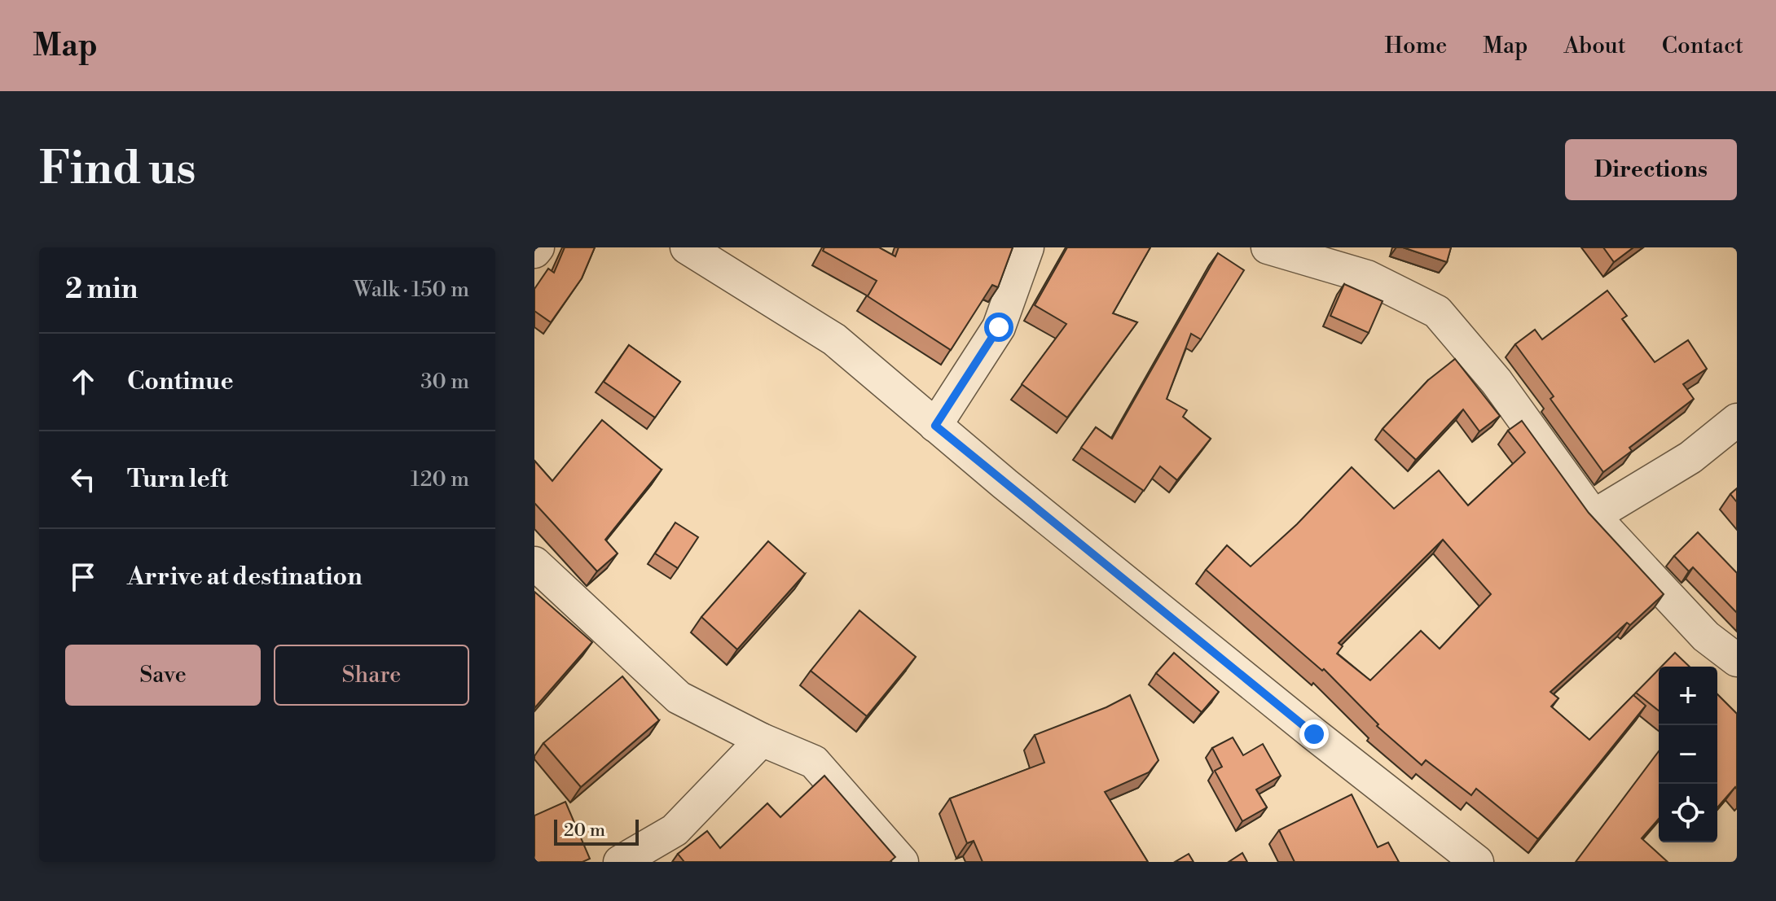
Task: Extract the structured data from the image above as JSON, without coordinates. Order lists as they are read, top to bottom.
{
  "scale_bar": "20 m",
  "page": {
    "header": "Map",
    "nav": [
      "Home",
      "Map",
      "About",
      "Contact"
    ],
    "buttons": [
      "Directions",
      ["Save", "Share"]
    ],
    "title": "Find us",
    "heading": ["2 min", "Walk · 150 m"],
    "list": [
      ["Continue", "30 m"],
      ["Turn left", "120 m"],
      "Arrive at destination"
    ],
    "map_buttons": ["+", "−"],
    "scale": "20 m"
  }
}
